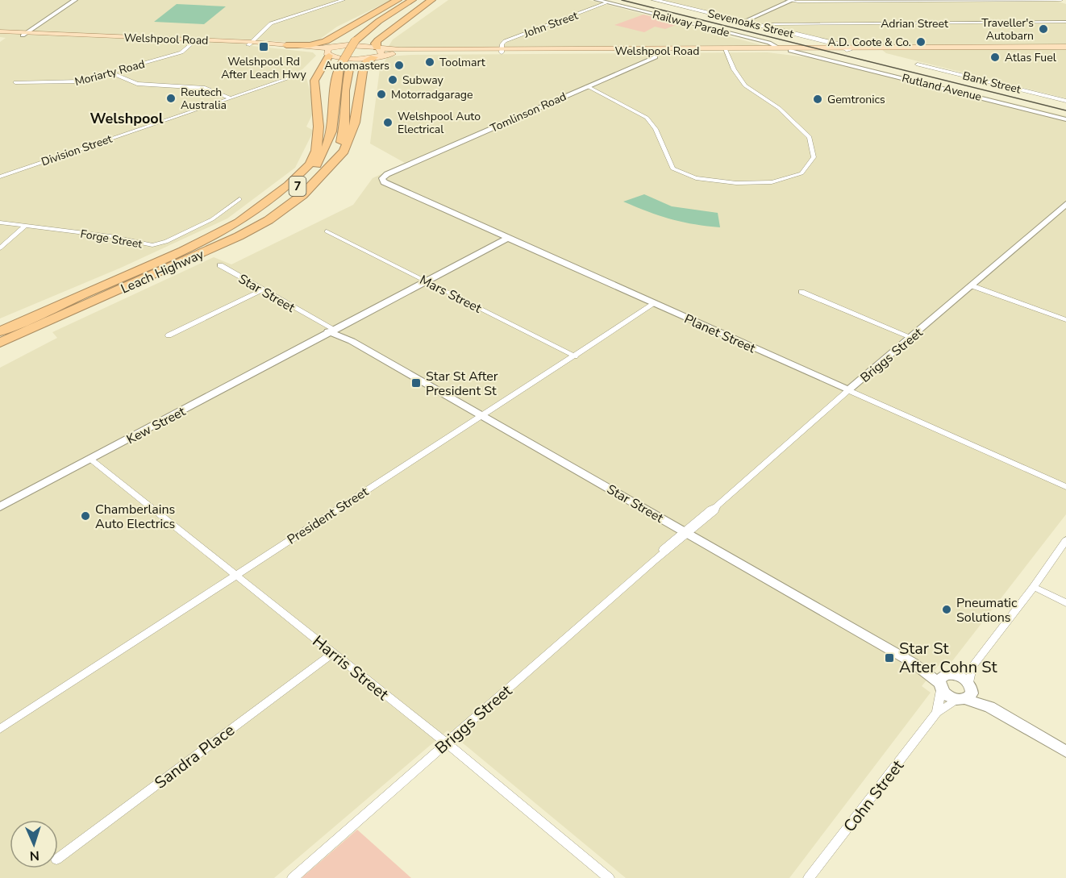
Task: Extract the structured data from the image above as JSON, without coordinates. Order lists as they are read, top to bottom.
{
  "streets": {
    "highway": ["7", "Leach Highway"],
    "main road": ["Sevenoaks Street", "Welshpool Road"],
    "street": [
      "Railway Parade",
      "Adrian Street",
      "John Street",
      "Moriarty Road",
      "Bank Street",
      "Rutland Avenue",
      "Tomlinson Road",
      "Division Street",
      "Forge Street",
      "Star Street",
      "Mars Street",
      "Planet Street",
      "Briggs Street",
      "Kew Street",
      "President Street",
      "Harris Street",
      "Sandra Place",
      "Cohn Street"
    ]
  },
  "crossings": [
    ["Railway Parade", "John Street"],
    ["Railway Parade", "Welshpool Road"],
    ["Sevenoaks Street", "Adrian Street"],
    ["Sevenoaks Street", "Welshpool Road"],
    ["John Street", "Welshpool Road"],
    ["Welshpool Road", "Moriarty Road"],
    ["Welshpool Road", "Rutland Avenue"],
    ["Welshpool Road", "Tomlinson Road"],
    ["Welshpool Road", "7"],
    ["Tomlinson Road", "Planet Street"],
    ["7", "Leach Highway"],
    ["Star Street", "Briggs Street"],
    ["Star Street", "Kew Street"],
    ["Star Street", "President Street"],
    ["Star Street", "Cohn Street"],
    ["Mars Street", "Kew Street"],
    ["Mars Street", "President Street"],
    ["Planet Street", "Briggs Street"],
    ["Planet Street", "Kew Street"],
    ["Planet Street", "President Street"],
    ["Briggs Street", "Harris Street"],
    ["Kew Street", "Harris Street"],
    ["President Street", "Harris Street"],
    ["Harris Street", "Sandra Place"]
  ],
  "districts": ["Welshpool"],
  "places": {
    "other": [
      "Traveller's Autobarn",
      "A.D. Coote & Co.",
      "Atlas Fuel",
      "Toolmart",
      "Automasters",
      "Subway",
      "Motorradgarage",
      "Reutech Australia",
      "Gemtronics",
      "Welshpool Auto Electrical",
      "Chamberlains Auto Electrics",
      "Pneumatic Solutions"
    ],
    "transit": ["Welshpool Rd After Leach Hwy", "Star St After President St", "Star St After Cohn St"]
  },
  "north": "bottom"
}
